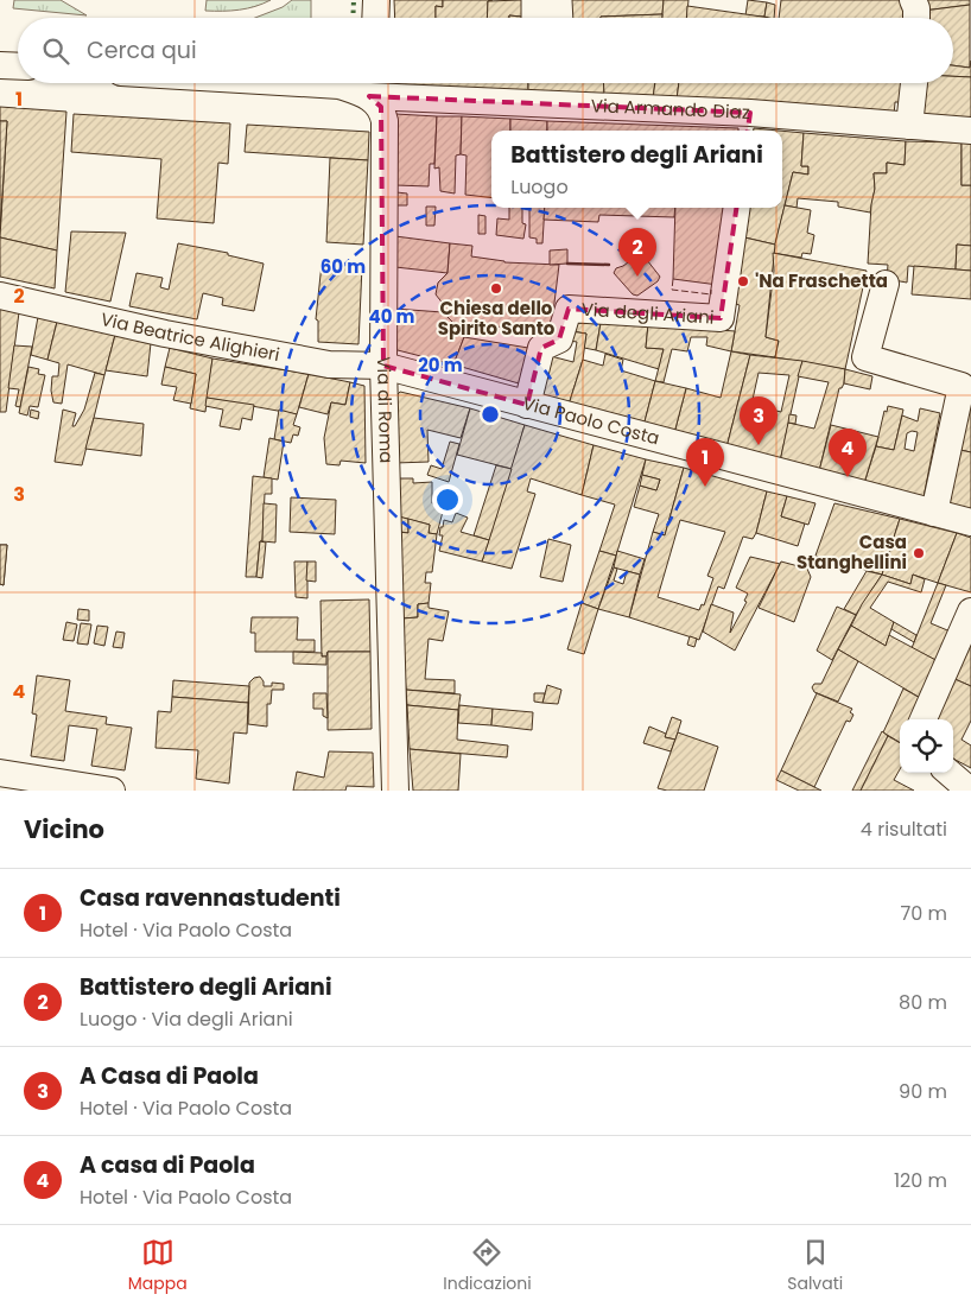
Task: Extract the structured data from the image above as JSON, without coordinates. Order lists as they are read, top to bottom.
{
  "streets": {
    "street": [
      "Via Armando Diaz",
      "Via degli Ariani",
      "Via Beatrice Alighieri",
      "Via di Roma",
      "Via Paolo Costa"
    ]
  },
  "crossings": [
    ["Via Armando Diaz", "Via di Roma"],
    ["Via degli Ariani", "Via Paolo Costa"],
    ["Via Beatrice Alighieri", "Via di Roma"],
    ["Via Beatrice Alighieri", "Via Paolo Costa"],
    ["Via di Roma", "Via Paolo Costa"]
  ],
  "places": ["'Na Fraschetta", "Chiesa dello Spirito Santo", "Casa Stanghellini"],
  "page": {
    "search": "Cerca qui",
    "popup": ["Battistero degli Ariani", "Luogo"],
    "pins": [
      "2",
      "3",
      "4",
      "1"
    ],
    "heading": ["Vicino", "4 risultati"],
    "list": [
      {
        "mark": "1",
        "name": "Casa ravennastudenti",
        "note": "Hotel · Via Paolo Costa",
        "value": "70 m"
      },
      {
        "mark": "2",
        "name": "Battistero degli Ariani",
        "note": "Luogo · Via degli Ariani",
        "value": "80 m"
      },
      {
        "mark": "3",
        "name": "A Casa di Paola",
        "note": "Hotel · Via Paolo Costa",
        "value": "90 m"
      },
      {
        "mark": "4",
        "name": "A casa di Paola",
        "note": "Hotel · Via Paolo Costa",
        "value": "120 m"
      }
    ],
    "nav": ["Mappa", "Indicazioni", "Salvati"]
  },
  "grid": {
    "rows": [
      "1",
      "2",
      "3",
      "4"
    ]
  },
  "rings": ["60 m", "40 m", "20 m"]
}
